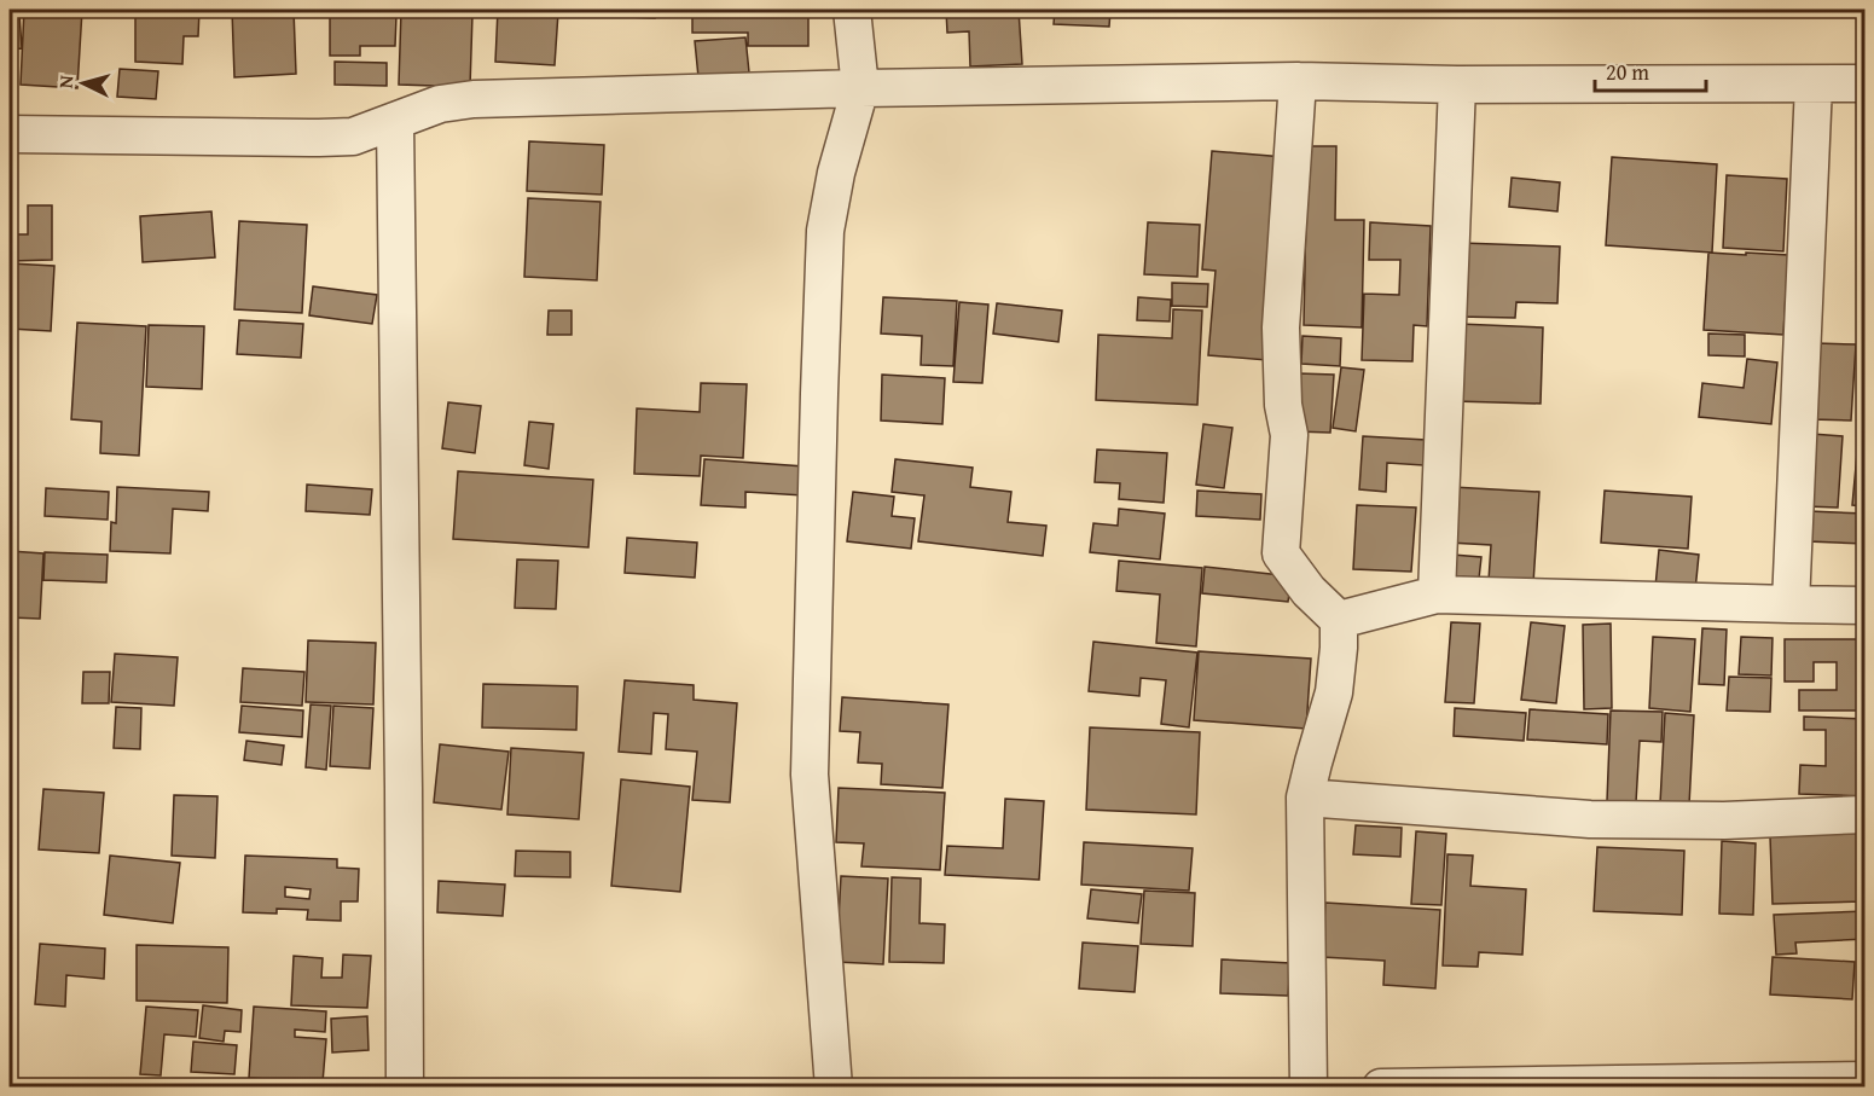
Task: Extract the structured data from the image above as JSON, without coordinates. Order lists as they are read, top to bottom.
{
  "scale_bar": "20 m",
  "north": "left"
}
